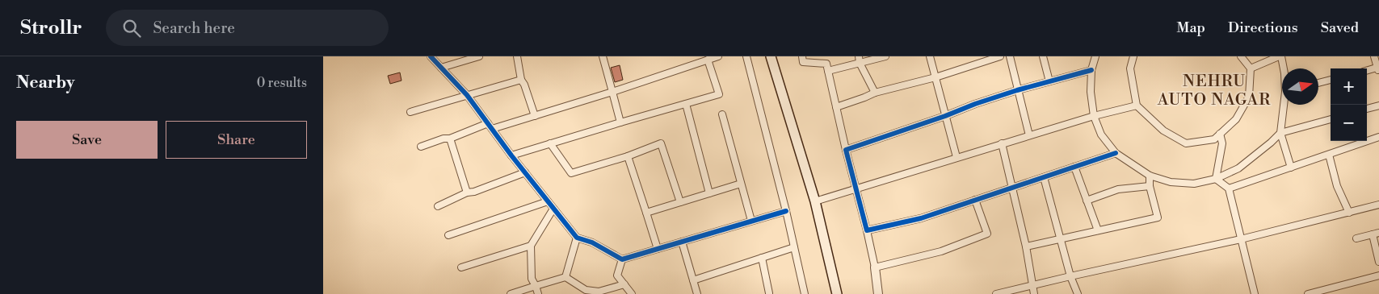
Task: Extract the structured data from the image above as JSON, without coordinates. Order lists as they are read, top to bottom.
{
  "districts": ["NEHRU AUTO NAGAR"],
  "north": "right",
  "page": {
    "header": "Strollr",
    "search": "Search here",
    "nav": ["Map", "Directions", "Saved"],
    "heading": ["Nearby", "0 results"],
    "map_buttons": ["+", "−"],
    "buttons": ["Save", "Share"]
  }
}
